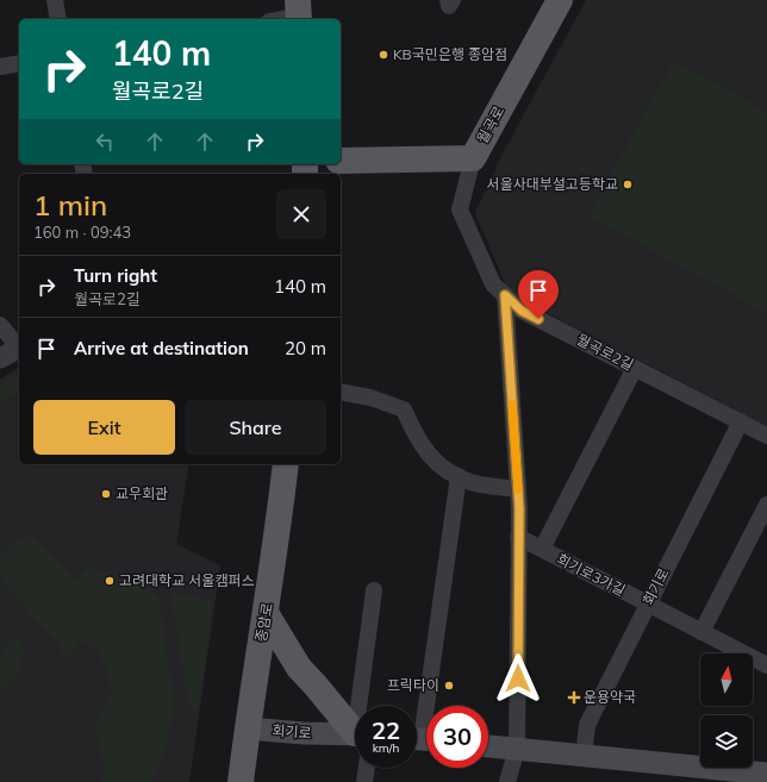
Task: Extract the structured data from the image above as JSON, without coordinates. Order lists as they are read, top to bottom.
{
  "streets": {
    "main road": ["월곡로", "회기로", "종암로"],
    "street": ["월곡로2길", "회기로3가길"]
  },
  "crossings": [
    ["월곡로", "월곡로2길"],
    ["월곡로2길", "회기로3가길"],
    ["월곡로2길", "회기로"],
    ["회기로3가길", "회기로"],
    ["회기로", "종암로"]
  ],
  "places": {
    "other": [
      "KB국민은행 종암점",
      "서울사대부설고등학교",
      "교우회관",
      "고려대학교 서울캠퍼스",
      "프릭타이"
    ],
    "health": ["운용약국"]
  },
  "north": "top",
  "page": {
    "turn": ["140 m", "월곡로2길"],
    "heading": ["1 min", "160 m · 09:43"],
    "list": [
      {
        "name": "Turn right",
        "note": "월곡로2길",
        "value": "140 m"
      },
      {
        "name": "Arrive at destination",
        "value": "20 m"
      }
    ],
    "buttons": ["Exit", "Share"],
    "speed": "22 km/h",
    "limit": "30"
  }
}
